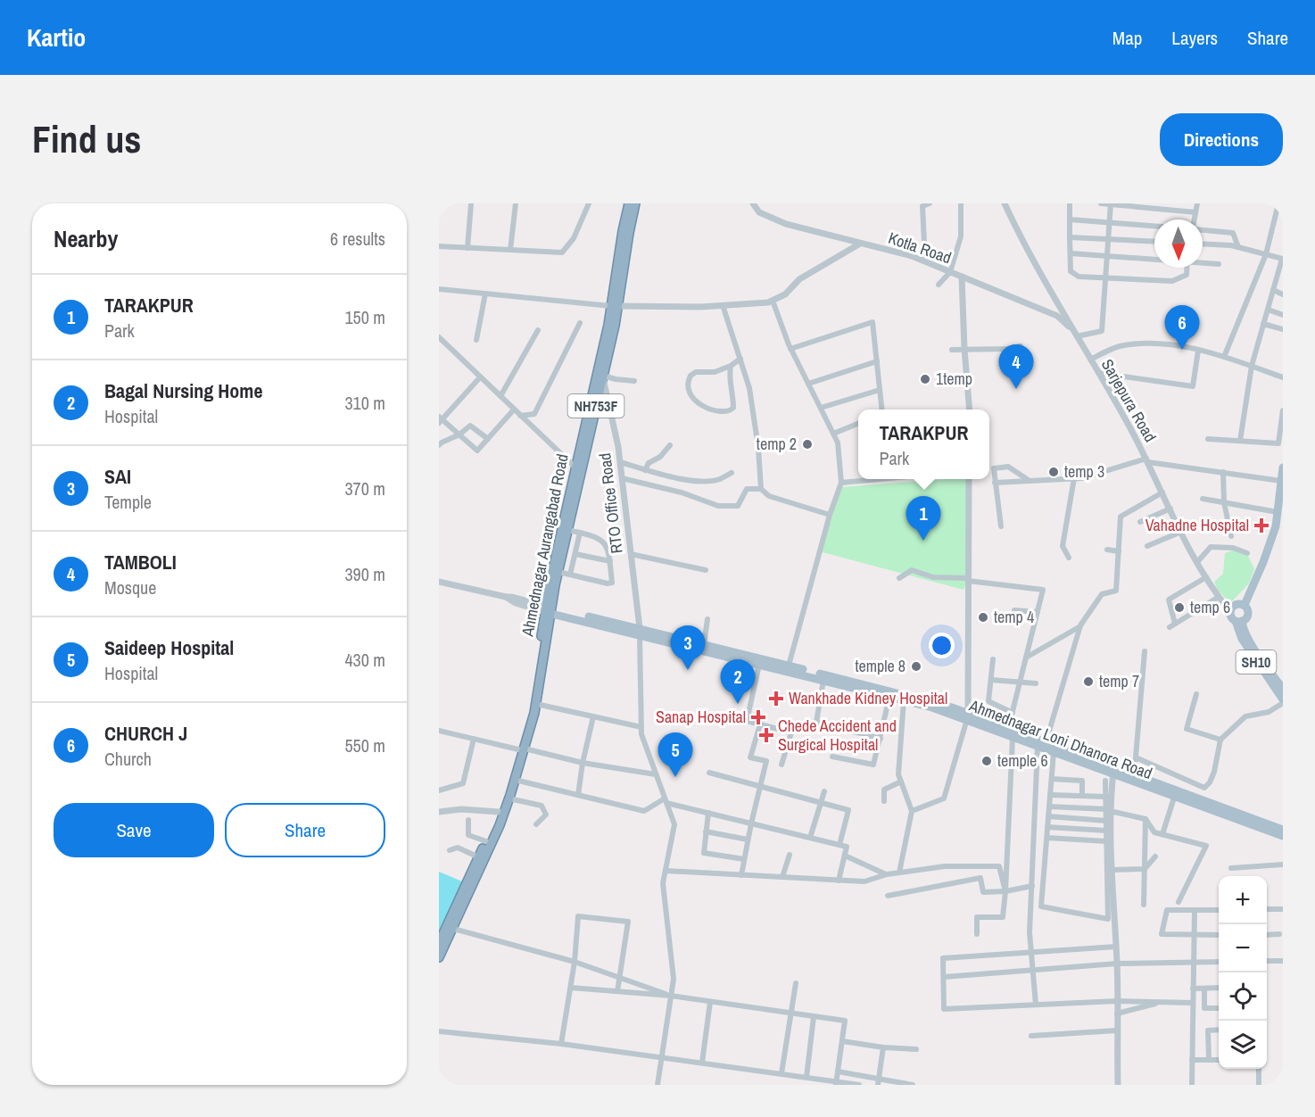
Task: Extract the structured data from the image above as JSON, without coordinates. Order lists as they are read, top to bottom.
{
  "streets": {
    "highway": ["NH753F", "Ahmednagar Aurangabad Road"],
    "main road": ["SH10", "Ahmednagar Loni Dhanora Road"],
    "street": ["Kotla Road", "Sarjepura Road", "RTO Office Road"]
  },
  "crossings": [
    ["Kotla Road", "Sarjepura Road"],
    ["Sarjepura Road", "SH10"],
    ["NH753F", "RTO Office Road"],
    ["NH753F", "Ahmednagar Aurangabad Road"],
    ["NH753F", "Ahmednagar Loni Dhanora Road"],
    ["RTO Office Road", "Ahmednagar Loni Dhanora Road"],
    ["Ahmednagar Aurangabad Road", "Ahmednagar Loni Dhanora Road"]
  ],
  "places": {
    "other": [
      "1temp",
      "temp 2",
      "temp 3",
      "temp 6",
      "temp 4",
      "temple 8",
      "temp 7",
      "temple 6"
    ],
    "health": [
      "Vahadne Hospital",
      "Wankhade Kidney Hospital",
      "Sanap Hospital",
      "Chede Accident and Surgical Hospital"
    ]
  },
  "north": "bottom",
  "page": {
    "header": "Kartio",
    "nav": ["Map", "Layers", "Share"],
    "buttons": [
      "Directions",
      ["Save", "Share"]
    ],
    "title": "Find us",
    "heading": ["Nearby", "6 results"],
    "list": [
      {
        "mark": "1",
        "name": "TARAKPUR",
        "note": "Park",
        "value": "150 m"
      },
      {
        "mark": "2",
        "name": "Bagal Nursing Home",
        "note": "Hospital",
        "value": "310 m"
      },
      {
        "mark": "3",
        "name": "SAI",
        "note": "Temple",
        "value": "370 m"
      },
      {
        "mark": "4",
        "name": "TAMBOLI",
        "note": "Mosque",
        "value": "390 m"
      },
      {
        "mark": "5",
        "name": "Saideep Hospital",
        "note": "Hospital",
        "value": "430 m"
      },
      {
        "mark": "6",
        "name": "CHURCH J",
        "note": "Church",
        "value": "550 m"
      }
    ],
    "pins": [
      "6",
      "4",
      "1",
      "3",
      "2",
      "5"
    ],
    "popup": ["TARAKPUR", "Park"],
    "map_buttons": ["+", "−"]
  }
}
